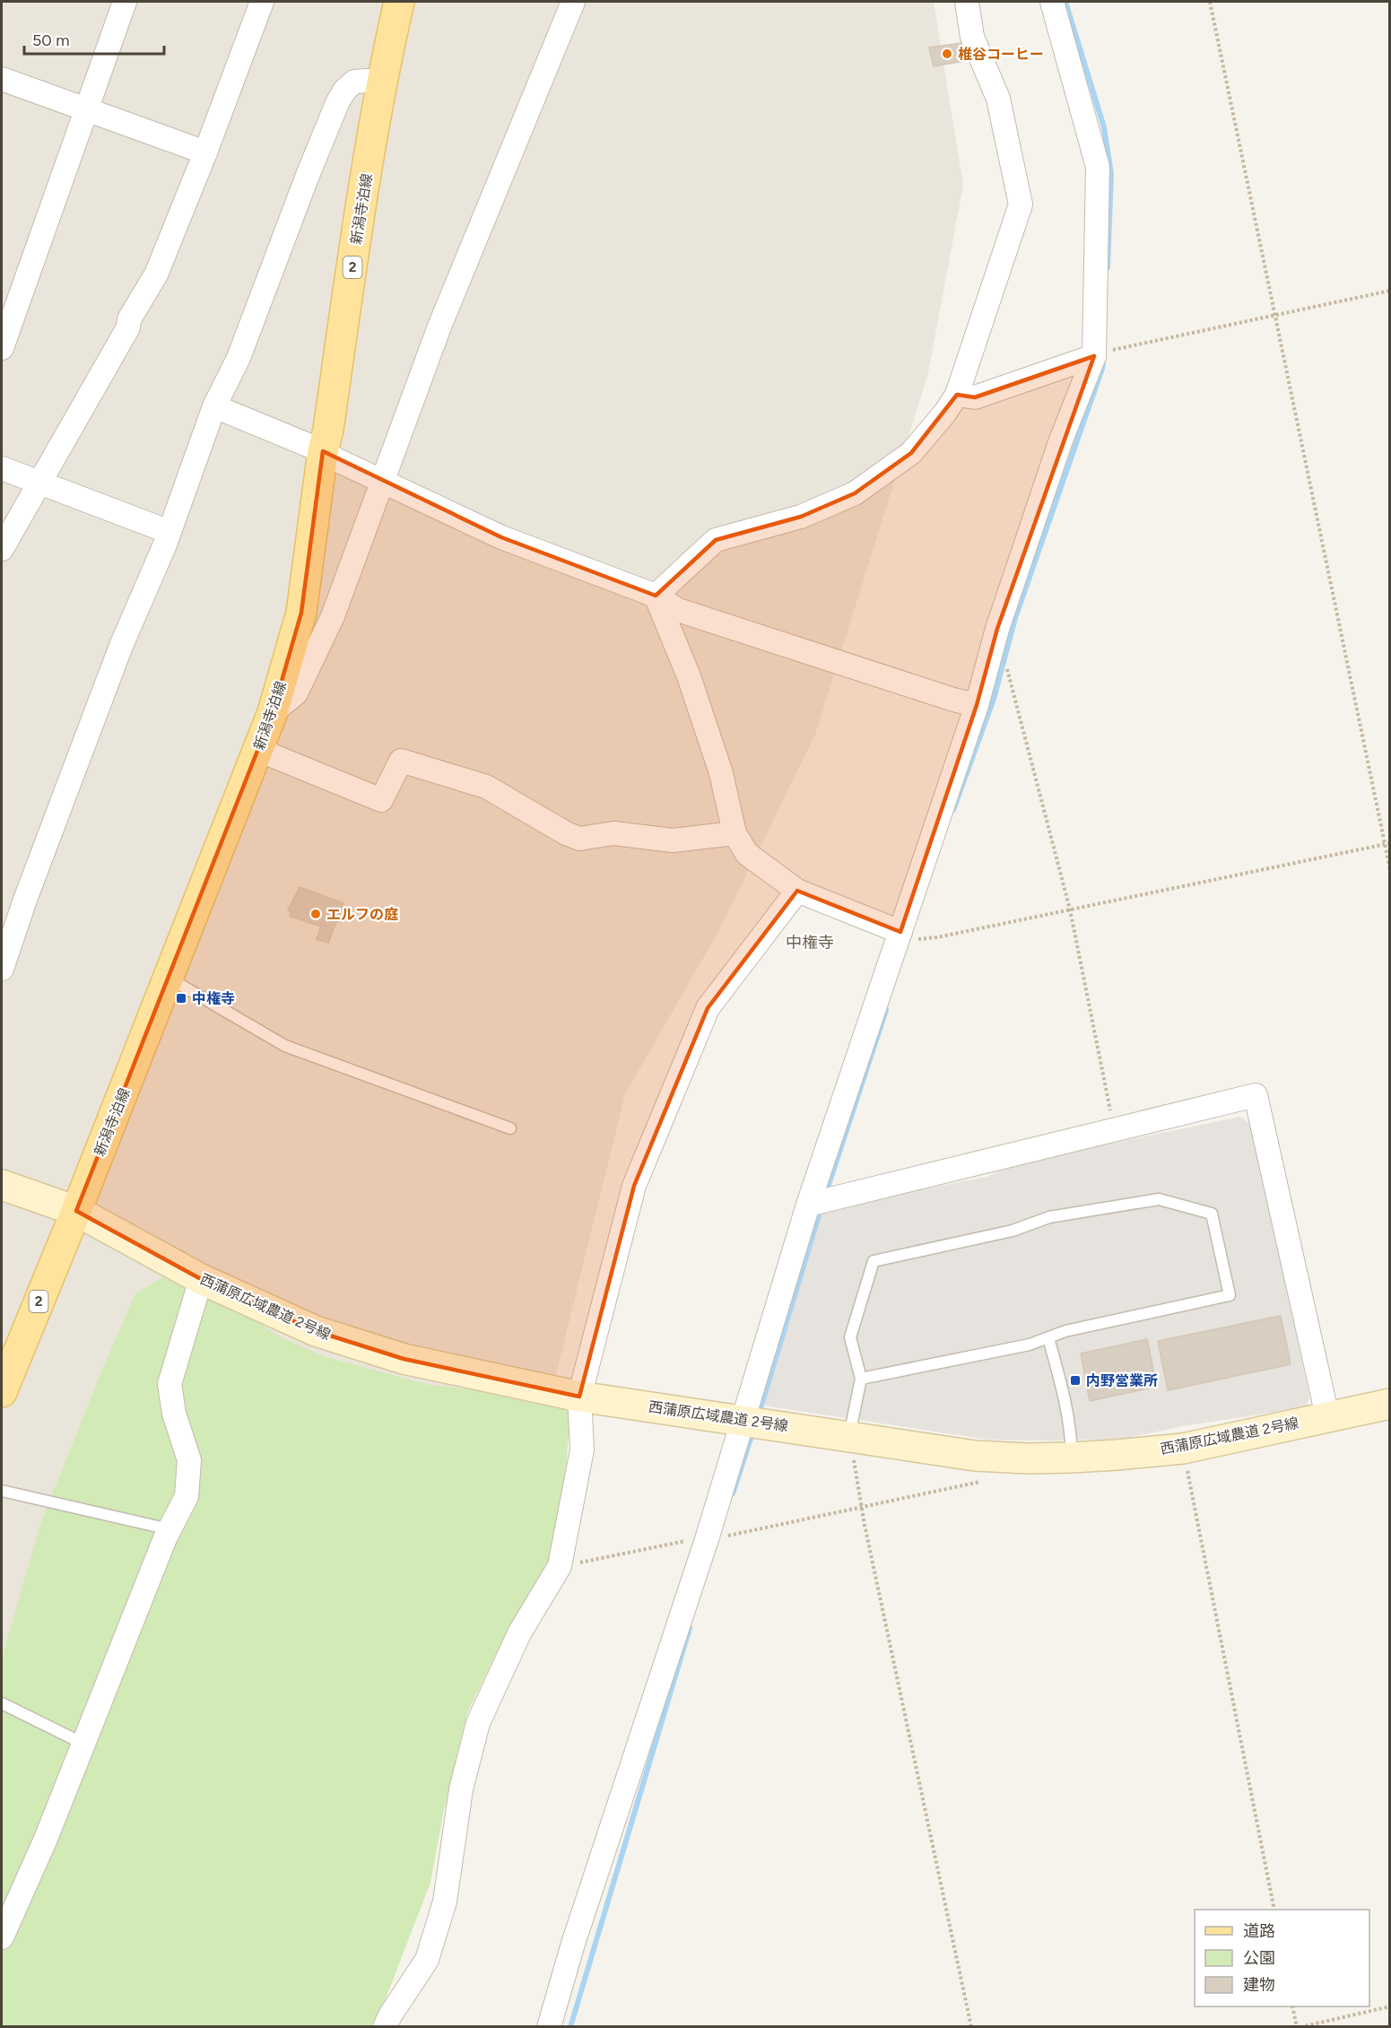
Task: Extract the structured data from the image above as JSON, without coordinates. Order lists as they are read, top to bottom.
{
  "streets": {
    "main road": ["新潟寺泊線", "2"],
    "street": ["西蒲原広域農道 2号線"]
  },
  "crossings": [
    ["新潟寺泊線", "西蒲原広域農道 2号線"]
  ],
  "districts": ["中権寺"],
  "places": {
    "other": ["椎谷コーヒー", "エルフの庭"],
    "transit": ["中権寺", "内野営業所"]
  },
  "legend": ["道路", "公園", "建物"],
  "scale_bar": "50 m"
}
